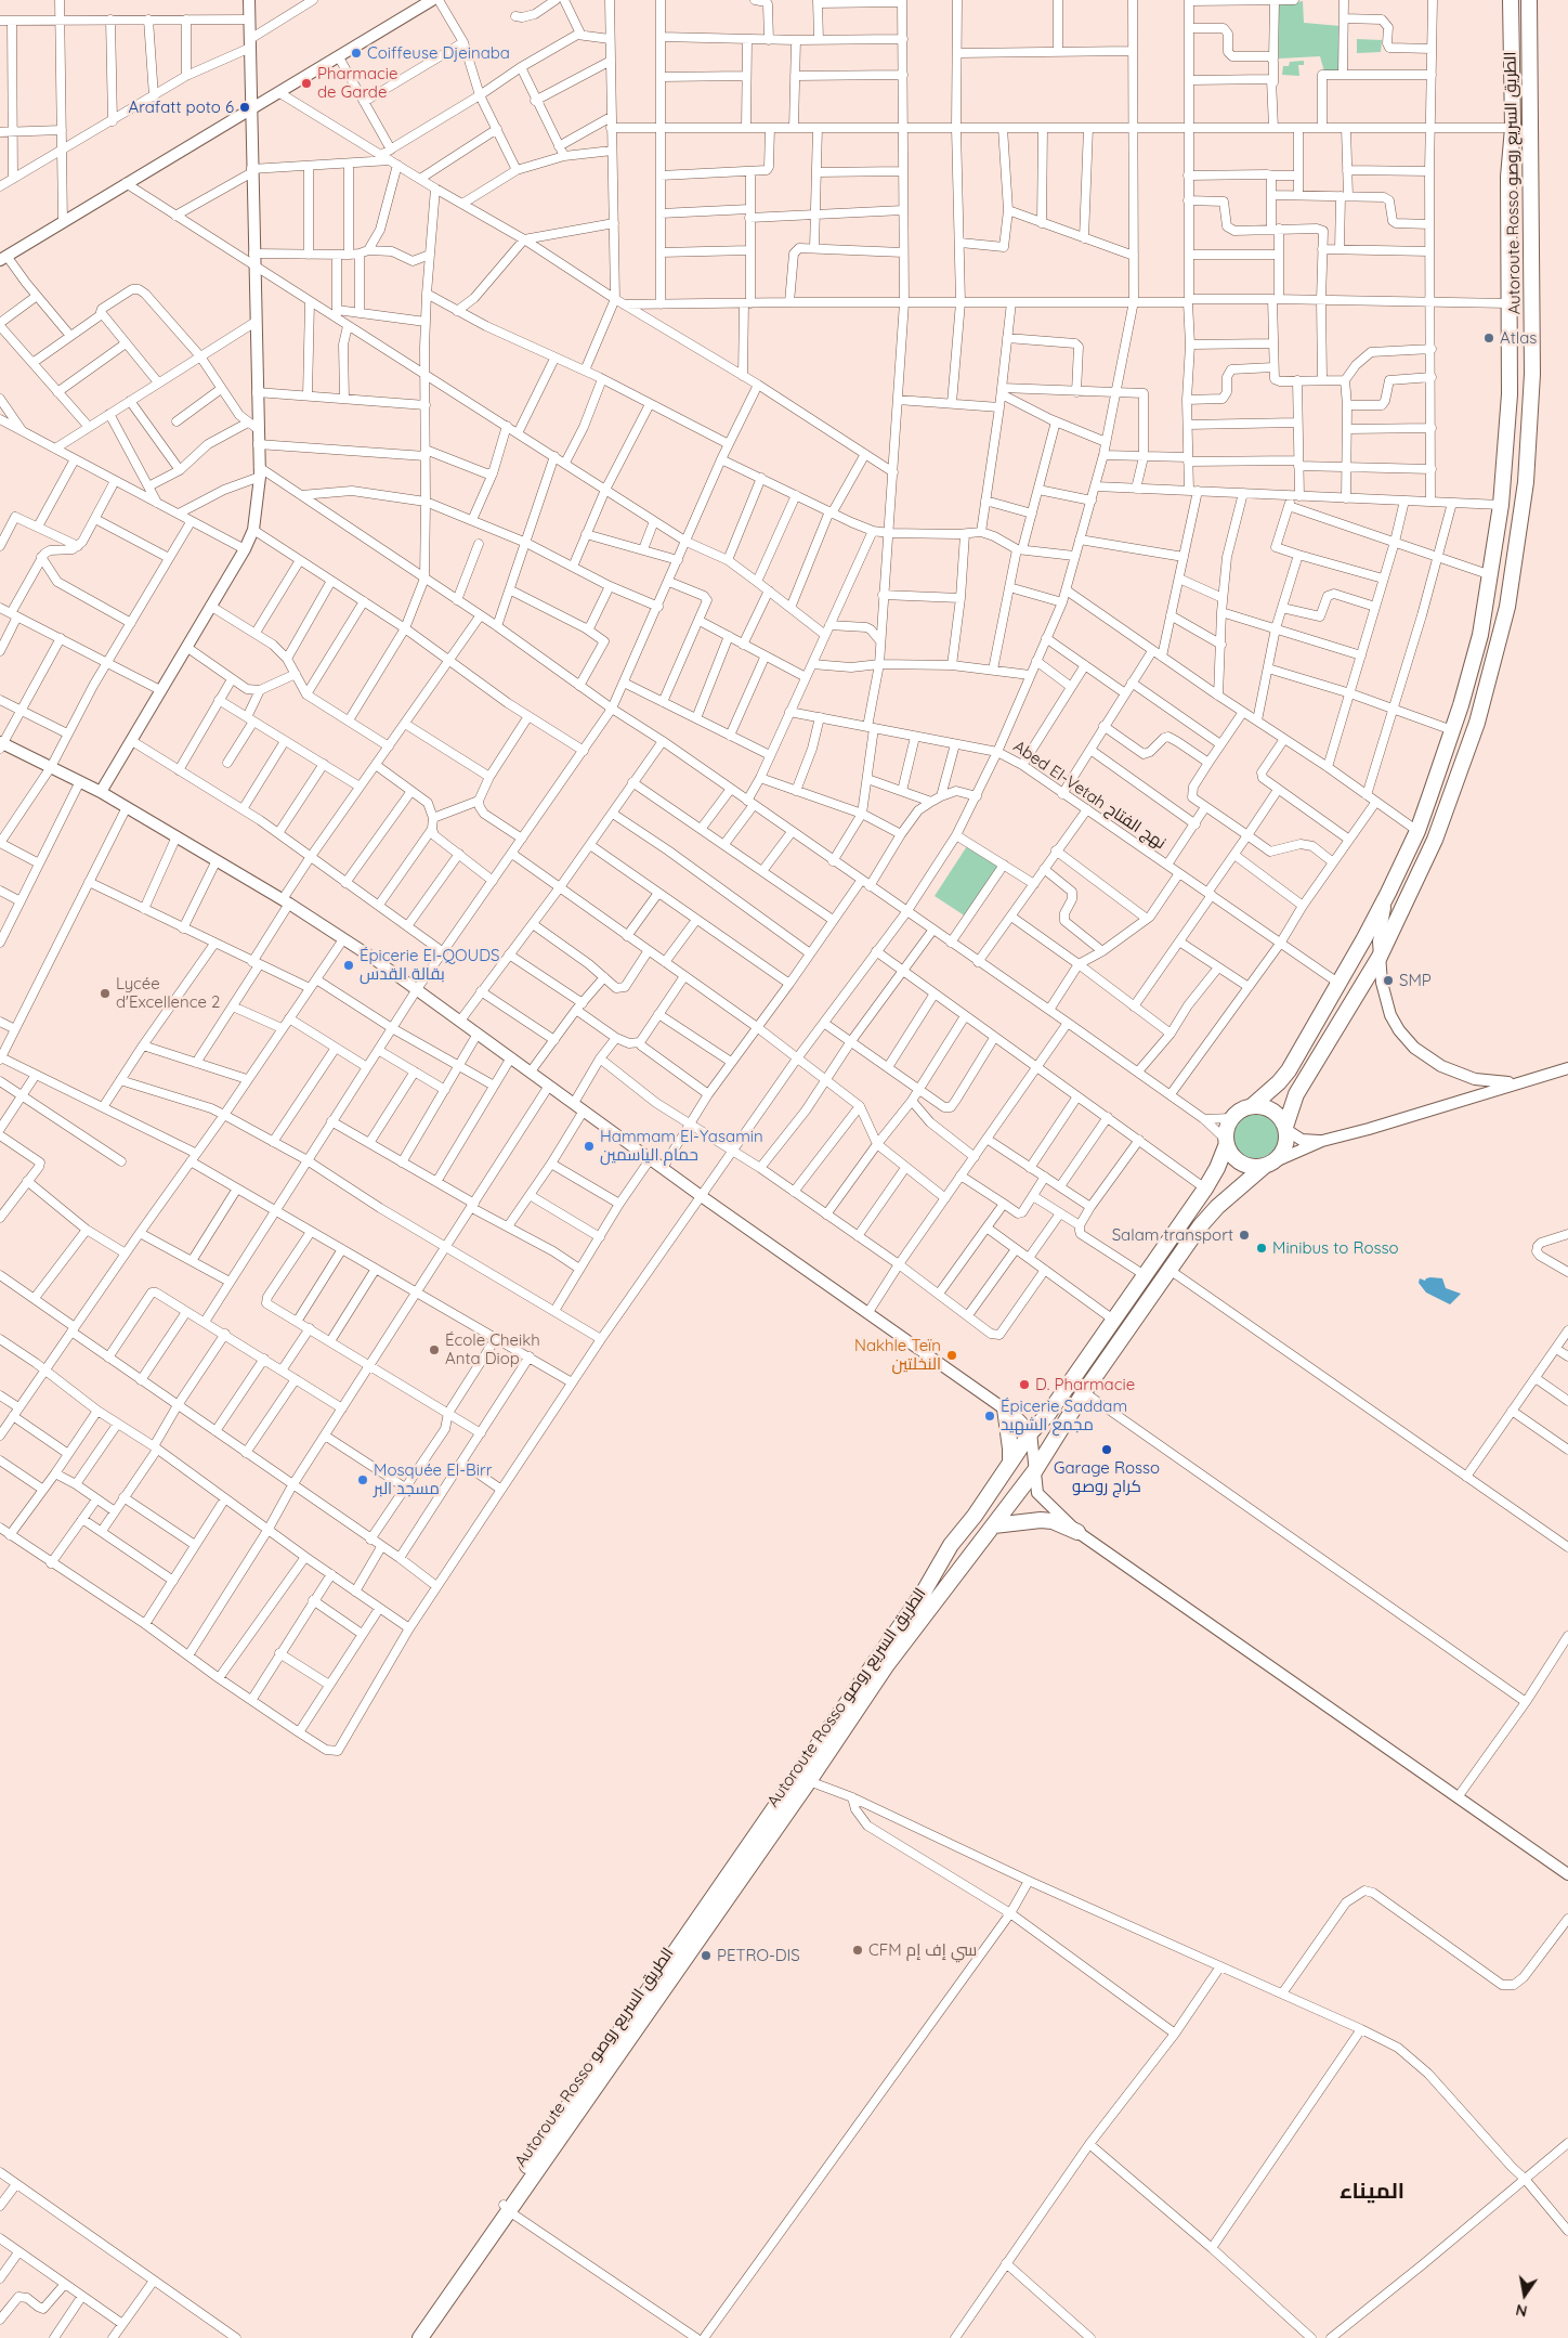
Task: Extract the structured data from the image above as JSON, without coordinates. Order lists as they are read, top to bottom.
{
  "streets": {
    "highway": ["Autoroute Rosso الطريق السريع روصو"],
    "street": ["Abed El-Vetah نهج الفتاح"]
  },
  "crossings": [
    ["Autoroute Rosso الطريق السريع روصو", "Abed El-Vetah نهج الفتاح"]
  ],
  "districts": ["الميناء"],
  "places": [
    "Coiffeuse Djeinaba",
    "Pharmacie de Garde",
    "Arafatt poto 6",
    "Atlas",
    "Épicerie El-QOUDS بقالة القدس",
    "SMP",
    "Lycée d'Excellence 2",
    "Hammam El-Yasamin حمام الياسمين",
    "Salam transport",
    "Minibus to Rosso",
    "École Cheikh Anta Diop",
    "Nakhle Teïn النخلتين",
    "D. Pharmacie",
    "Épicerie Saddam مجمع الشهيد",
    "Garage Rosso كراج روصو",
    "Mosquée El-Birr مسجد البر",
    "CFM سي إف إم",
    "PETRO-DIS"
  ],
  "north": "bottom"
}
